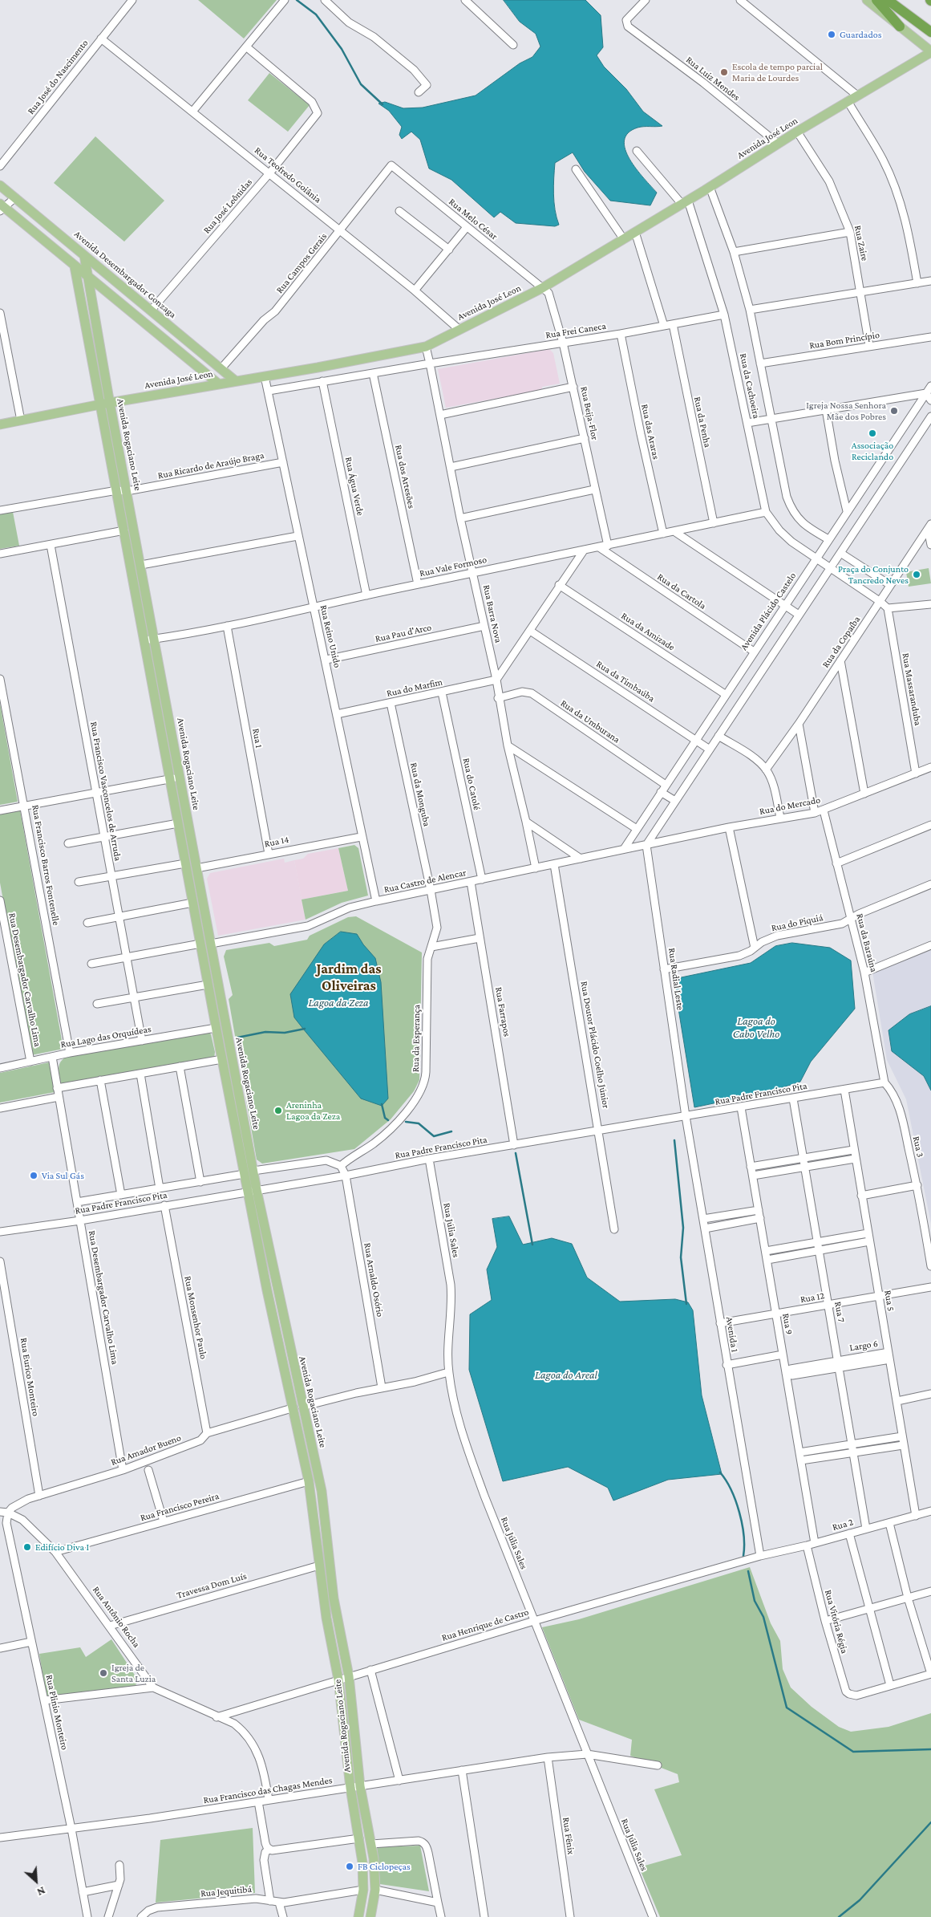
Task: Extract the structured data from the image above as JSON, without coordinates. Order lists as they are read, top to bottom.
{
  "streets": {
    "main road": ["Avenida José Leon", "Avenida Desembargador Gonzaga", "Avenida Rogaciano Leite"],
    "street": [
      "Rua José do Nascimento",
      "Rua Luiz Mendes",
      "Rua Teofredo Goiânia",
      "Rua José Leônidas",
      "Rua Melo César",
      "Rua Zaire",
      "Rua Campos Gerais",
      "Rua Frei Caneca",
      "Rua Bom Princípio",
      "Rua da Cachoeira",
      "Rua Beija-Flor",
      "Rua da Penha",
      "Rua das Araras",
      "Rua Ricardo de Araújo Braga",
      "Rua dos Artesões",
      "Rua Água Verde",
      "Rua Vale Formoso",
      "Rua da Cartola",
      "Avenida Plácido Castelo",
      "Rua Barra Nova",
      "Rua da Amizade",
      "Rua Pau d'Arco",
      "Rua Reino Unido",
      "Rua da Copaíba",
      "Rua da Timbaúba",
      "Rua do Marfim",
      "Rua Massaranduba",
      "Rua da Umburana",
      "Rua 1",
      "Rua do Catolé",
      "Rua Francisco Vasconcelos de Arruda",
      "Rua da Monguba",
      "Rua do Mercado",
      "Rua 14",
      "Rua Francisco Barros Fontenelle",
      "Rua Castro de Alencar",
      "Rua do Piquiá",
      "Rua da Baraúna",
      "Rua Radial Leste",
      "Rua Desembargador Carvalho Lima",
      "Rua Farrapos",
      "Rua Lago das Orquídeas",
      "Rua da Esperança",
      "Rua Doutor Plácido Coelho Júnior",
      "Rua Padre Francisco Pita",
      "Rua 3",
      "Rua Júlia Sales",
      "Rua Arnaldo Osório",
      "Rua 12",
      "Rua 5",
      "Rua 7",
      "Rua Monsenhor Paulo",
      "Rua 9",
      "Avenida 1",
      "Largo 6",
      "Rua Eurico Monteiro",
      "Rua Amador Bueno",
      "Rua Francisco Pereira",
      "Rua 2",
      "Travessa Dom Luís",
      "Rua Antônio Rocha",
      "Rua Vitória Régia",
      "Rua Henrique de Castro",
      "Rua Plinio Monteiro",
      "Rua Francisco das Chagas Mendes",
      "Rua Fênix",
      "Rua Jequitibá"
    ]
  },
  "crossings": [
    ["Rua José do Nascimento", "Rua Teofredo Goiânia"],
    ["Rua Luiz Mendes", "Avenida José Leon"],
    ["Avenida José Leon", "Rua Teofredo Goiânia"],
    ["Avenida José Leon", "Rua Melo César"],
    ["Avenida José Leon", "Rua Zaire"],
    ["Avenida José Leon", "Avenida Desembargador Gonzaga"],
    ["Avenida José Leon", "Rua da Cachoeira"],
    ["Avenida José Leon", "Rua Beija-Flor"],
    ["Avenida José Leon", "Avenida Rogaciano Leite"],
    ["Avenida José Leon", "Rua Reino Unido"],
    ["Rua Teofredo Goiânia", "Rua José Leônidas"],
    ["Rua Teofredo Goiânia", "Rua Campos Gerais"],
    ["Rua José Leônidas", "Avenida Desembargador Gonzaga"],
    ["Rua Melo César", "Rua Campos Gerais"],
    ["Rua Melo César", "Rua Beija-Flor"],
    ["Rua Zaire", "Rua Bom Princípio"],
    ["Rua Campos Gerais", "Avenida Desembargador Gonzaga"],
    ["Avenida Desembargador Gonzaga", "Avenida Rogaciano Leite"],
    ["Rua Frei Caneca", "Rua da Cachoeira"],
    ["Rua Frei Caneca", "Rua Beija-Flor"],
    ["Rua Frei Caneca", "Rua da Penha"],
    ["Rua Frei Caneca", "Rua das Araras"],
    ["Rua Frei Caneca", "Rua dos Artesões"],
    ["Rua Frei Caneca", "Rua Água Verde"],
    ["Rua Frei Caneca", "Rua Barra Nova"],
    ["Rua Frei Caneca", "Rua Reino Unido"],
    ["Rua Bom Princípio", "Rua da Cachoeira"],
    ["Rua da Cachoeira", "Rua Vale Formoso"],
    ["Rua da Cachoeira", "Avenida Plácido Castelo"],
    ["Rua da Cachoeira", "Rua da Copaíba"],
    ["Rua da Cachoeira", "Rua Massaranduba"],
    ["Rua Beija-Flor", "Rua Vale Formoso"],
    ["Rua da Penha", "Rua Vale Formoso"],
    ["Rua das Araras", "Rua Vale Formoso"],
    ["Avenida Rogaciano Leite", "Rua Ricardo de Araújo Braga"],
    ["Avenida Rogaciano Leite", "Rua Vale Formoso"],
    ["Avenida Rogaciano Leite", "Rua 14"],
    ["Avenida Rogaciano Leite", "Rua Castro de Alencar"],
    ["Avenida Rogaciano Leite", "Rua Lago das Orquídeas"],
    ["Avenida Rogaciano Leite", "Rua Padre Francisco Pita"],
    ["Avenida Rogaciano Leite", "Rua Amador Bueno"],
    ["Avenida Rogaciano Leite", "Rua Francisco Pereira"],
    ["Avenida Rogaciano Leite", "Travessa Dom Luís"],
    ["Avenida Rogaciano Leite", "Rua Henrique de Castro"],
    ["Avenida Rogaciano Leite", "Rua Francisco das Chagas Mendes"],
    ["Avenida Rogaciano Leite", "Rua Jequitibá"],
    ["Rua Ricardo de Araújo Braga", "Rua Reino Unido"],
    ["Rua dos Artesões", "Rua Vale Formoso"],
    ["Rua Água Verde", "Rua Vale Formoso"],
    ["Rua Vale Formoso", "Rua da Cartola"],
    ["Rua Vale Formoso", "Rua Barra Nova"],
    ["Rua Vale Formoso", "Rua Reino Unido"],
    ["Rua Vale Formoso", "Rua 1"],
    ["Rua da Cartola", "Avenida Plácido Castelo"],
    ["Avenida Plácido Castelo", "Rua da Amizade"],
    ["Avenida Plácido Castelo", "Rua da Timbaúba"],
    ["Avenida Plácido Castelo", "Rua da Umburana"],
    ["Avenida Plácido Castelo", "Rua Castro de Alencar"],
    ["Rua Barra Nova", "Rua Pau d'Arco"],
    ["Rua Barra Nova", "Rua do Marfim"],
    ["Rua Barra Nova", "Rua da Umburana"],
    ["Rua Barra Nova", "Rua Castro de Alencar"],
    ["Rua Pau d'Arco", "Rua Reino Unido"],
    ["Rua Reino Unido", "Rua do Marfim"],
    ["Rua Reino Unido", "Rua 14"],
    ["Rua Reino Unido", "Rua Castro de Alencar"],
    ["Rua do Marfim", "Rua do Catolé"],
    ["Rua do Marfim", "Rua da Monguba"],
    ["Rua Massaranduba", "Rua do Mercado"],
    ["Rua 1", "Rua 14"],
    ["Rua do Catolé", "Rua Castro de Alencar"],
    ["Rua Francisco Vasconcelos de Arruda", "Rua Lago das Orquídeas"],
    ["Rua da Monguba", "Rua Castro de Alencar"],
    ["Rua da Monguba", "Rua da Esperança"],
    ["Rua do Mercado", "Rua Castro de Alencar"],
    ["Rua do Mercado", "Rua da Baraúna"],
    ["Rua do Mercado", "Rua Radial Leste"],
    ["Rua Francisco Barros Fontenelle", "Rua Lago das Orquídeas"],
    ["Rua Castro de Alencar", "Rua Radial Leste"],
    ["Rua Castro de Alencar", "Rua Farrapos"],
    ["Rua Castro de Alencar", "Rua da Esperança"],
    ["Rua Castro de Alencar", "Rua Doutor Plácido Coelho Júnior"],
    ["Rua do Piquiá", "Rua da Baraúna"],
    ["Rua do Piquiá", "Rua Radial Leste"],
    ["Rua da Baraúna", "Rua Padre Francisco Pita"],
    ["Rua da Baraúna", "Rua 3"],
    ["Rua Radial Leste", "Rua Padre Francisco Pita"],
    ["Rua Radial Leste", "Avenida 1"],
    ["Rua Desembargador Carvalho Lima", "Rua Lago das Orquídeas"],
    ["Rua Desembargador Carvalho Lima", "Rua Padre Francisco Pita"],
    ["Rua Desembargador Carvalho Lima", "Rua Amador Bueno"],
    ["Rua Farrapos", "Rua Padre Francisco Pita"],
    ["Rua da Esperança", "Rua Padre Francisco Pita"],
    ["Rua Doutor Plácido Coelho Júnior", "Rua Padre Francisco Pita"],
    ["Rua Padre Francisco Pita", "Rua 3"],
    ["Rua Padre Francisco Pita", "Rua Júlia Sales"],
    ["Rua Padre Francisco Pita", "Rua Arnaldo Osório"],
    ["Rua Padre Francisco Pita", "Rua 5"],
    ["Rua Padre Francisco Pita", "Rua 7"],
    ["Rua Padre Francisco Pita", "Rua Monsenhor Paulo"],
    ["Rua Padre Francisco Pita", "Rua 9"],
    ["Rua Padre Francisco Pita", "Avenida 1"],
    ["Rua Júlia Sales", "Rua Henrique de Castro"],
    ["Rua Júlia Sales", "Rua Francisco das Chagas Mendes"],
    ["Rua 12", "Rua 5"],
    ["Rua 12", "Rua 7"],
    ["Rua 12", "Rua 9"],
    ["Rua 12", "Avenida 1"],
    ["Rua 5", "Largo 6"],
    ["Rua 5", "Rua 2"],
    ["Rua 7", "Largo 6"],
    ["Rua 7", "Rua 2"],
    ["Rua Monsenhor Paulo", "Rua Amador Bueno"],
    ["Rua 9", "Largo 6"],
    ["Rua 9", "Rua 2"],
    ["Avenida 1", "Rua 2"],
    ["Avenida 1", "Rua Henrique de Castro"],
    ["Rua Eurico Monteiro", "Rua Amador Bueno"],
    ["Rua Amador Bueno", "Rua Antônio Rocha"],
    ["Rua Amador Bueno", "Rua Plinio Monteiro"],
    ["Rua Francisco Pereira", "Rua Antônio Rocha"],
    ["Rua 2", "Rua Vitória Régia"],
    ["Rua 2", "Rua Henrique de Castro"],
    ["Travessa Dom Luís", "Rua Antônio Rocha"],
    ["Rua Antônio Rocha", "Rua Henrique de Castro"],
    ["Rua Antônio Rocha", "Rua Plinio Monteiro"],
    ["Rua Antônio Rocha", "Rua Francisco das Chagas Mendes"],
    ["Rua Plinio Monteiro", "Rua Francisco das Chagas Mendes"],
    ["Rua Francisco das Chagas Mendes", "Rua Fênix"]
  ],
  "districts": ["Jardim das Oliveiras"],
  "water": ["Lagoa da Zeza", "Lagoa do Cabo Velho", "Lagoa do Areal"],
  "places": [
    "Guardados",
    "Escola de tempo parcial Maria de Lourdes",
    "Igreja Nossa Senhora Mãe dos Pobres",
    "Associação Reciclando",
    "Praça do Conjunto Tancredo Neves",
    "Areninha Lagoa da Zeza",
    "Via Sul Gás",
    "Edifício Diva I",
    "Igreja de Santa Luzia",
    "FB Ciclopeças"
  ],
  "north": "bottom right"
}
